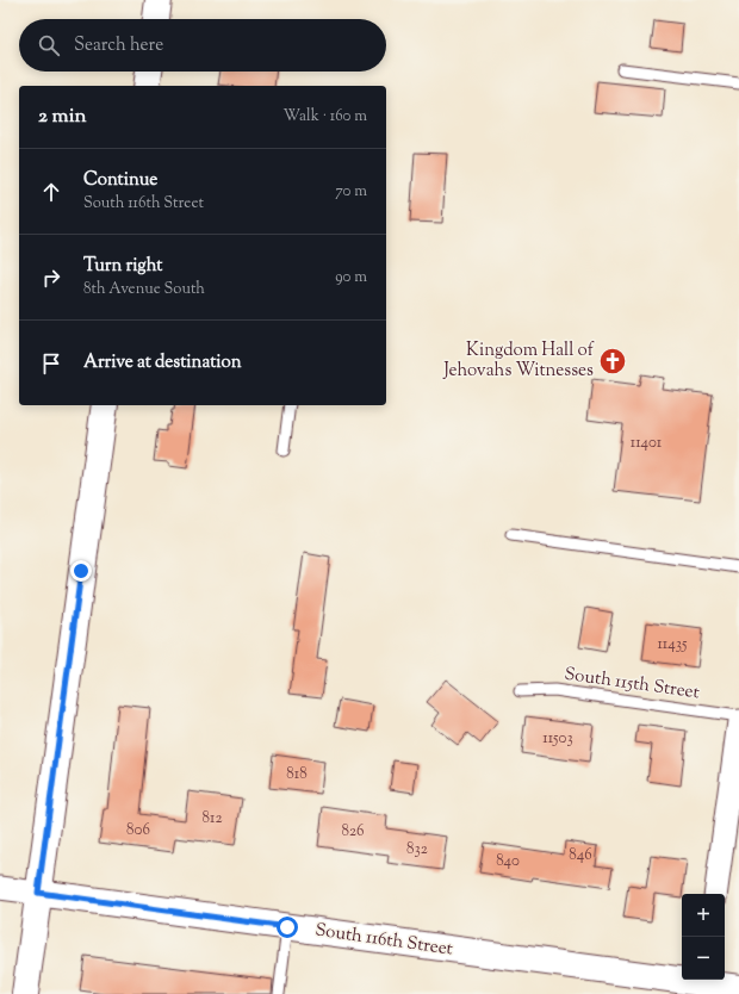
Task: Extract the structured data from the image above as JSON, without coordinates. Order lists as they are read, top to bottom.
{
  "streets": {
    "street": ["South 116th Street"],
    "lane": ["South 115th Street"]
  },
  "places": {
    "church": ["Kingdom Hall of Jehovahs Witnesses"]
  },
  "house_numbers": [
    "11401",
    "11435",
    "11503",
    "818",
    "812",
    "806",
    "826",
    "832",
    "846",
    "840"
  ],
  "page": {
    "search": "Search here",
    "heading": ["2 min", "Walk · 160 m"],
    "list": [
      ["Continue", "South 116th Street", "70 m"],
      ["Turn right", "8th Avenue South", "90 m"],
      "Arrive at destination"
    ],
    "map_buttons": ["+", "−"]
  }
}
